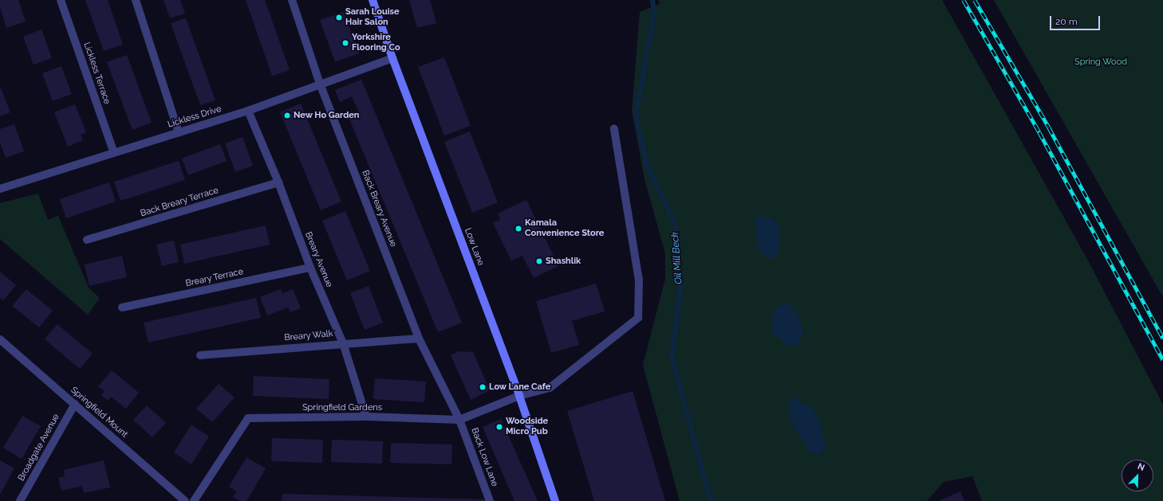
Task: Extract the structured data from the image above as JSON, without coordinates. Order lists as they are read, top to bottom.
{
  "streets": {
    "street": [
      "Lickless Terrace",
      "Lickless Drive",
      "Back Breary Terrace",
      "Back Breary Avenue",
      "Low Lane",
      "Breary Avenue",
      "Breary Terrace",
      "Breary Walk",
      "Springfield Gardens",
      "Springfield Mount",
      "Broadgate Avenue",
      "Back Low Lane"
    ]
  },
  "crossings": [
    ["Lickless Terrace", "Lickless Drive"],
    ["Lickless Drive", "Back Breary Avenue"],
    ["Lickless Drive", "Low Lane"],
    ["Lickless Drive", "Breary Avenue"],
    ["Back Breary Terrace", "Breary Avenue"],
    ["Back Breary Avenue", "Breary Walk"],
    ["Back Breary Avenue", "Springfield Gardens"],
    ["Back Breary Avenue", "Back Low Lane"],
    ["Low Lane", "Springfield Gardens"],
    ["Breary Avenue", "Breary Terrace"],
    ["Breary Avenue", "Breary Walk"],
    ["Breary Avenue", "Springfield Gardens"],
    ["Springfield Gardens", "Back Low Lane"],
    ["Springfield Mount", "Broadgate Avenue"]
  ],
  "water": ["Oil Mill Beck"],
  "parks": ["Spring Wood"],
  "places": [
    "Sarah Louise Hair Salon",
    "Yorkshire Flooring Co",
    "New Ho Garden",
    "Kamala Convenience Store",
    "Shashlik",
    "Low Lane Cafe",
    "Woodside Micro Pub"
  ],
  "scale_bar": "20 m",
  "north": "top right"
}
